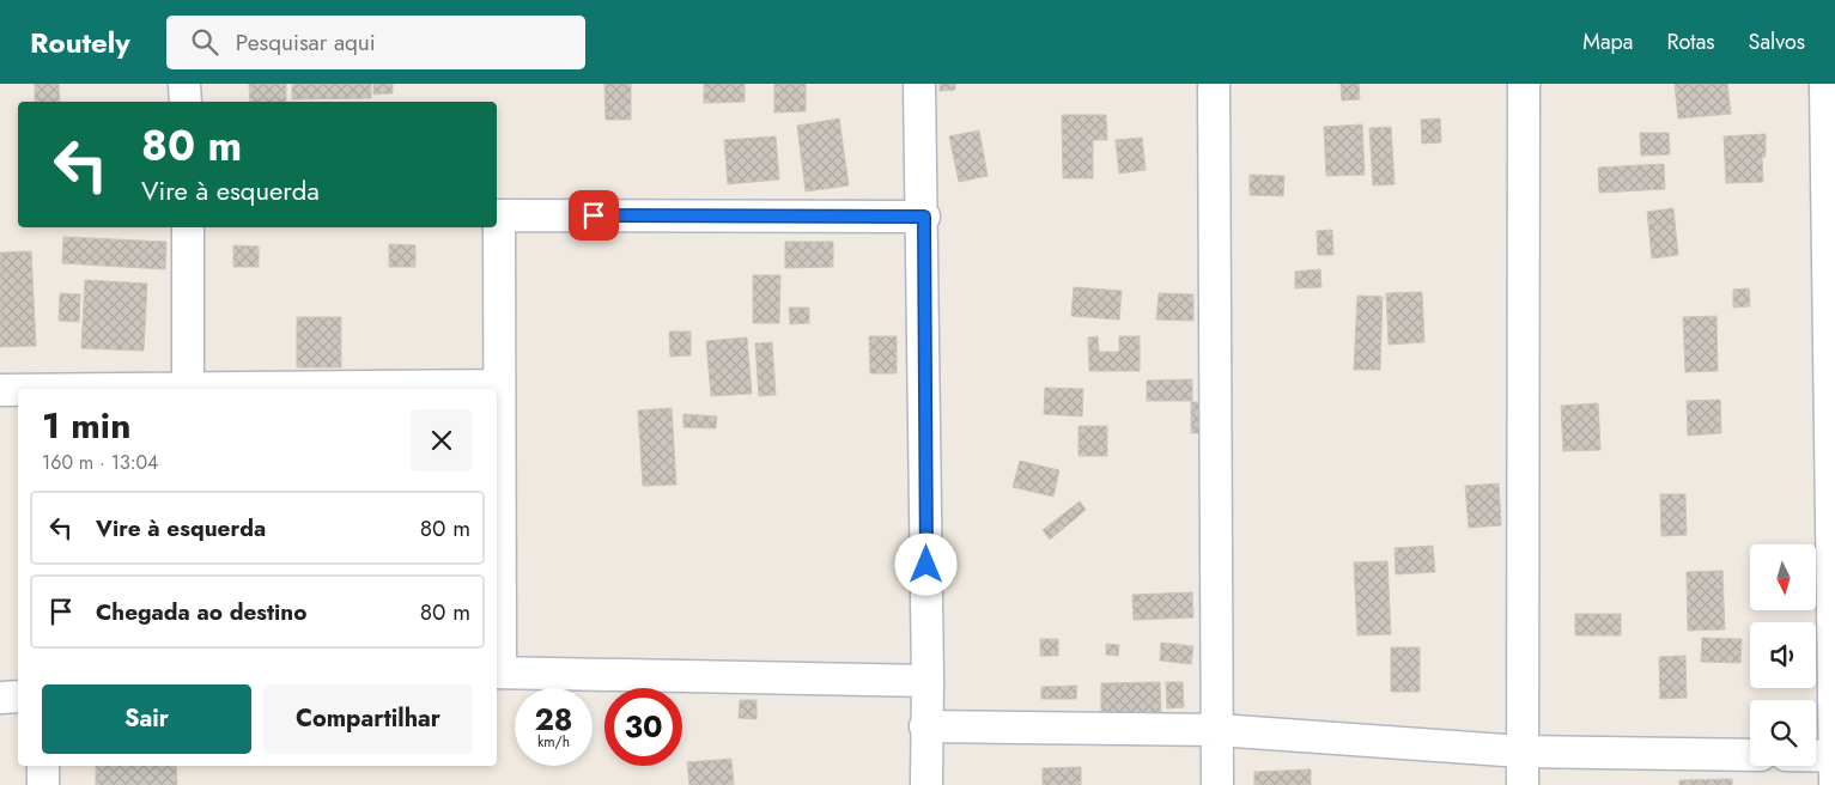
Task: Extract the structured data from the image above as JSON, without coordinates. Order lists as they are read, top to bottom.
{
  "north": "bottom",
  "page": {
    "header": "Routely",
    "search": "Pesquisar aqui",
    "nav": ["Mapa", "Rotas", "Salvos"],
    "turn": ["80 m", "Vire à esquerda"],
    "heading": ["1 min", "160 m · 13:04"],
    "list": [
      {
        "name": "Vire à esquerda",
        "value": "80 m"
      },
      {
        "name": "Chegada ao destino",
        "value": "80 m"
      }
    ],
    "buttons": ["Sair", "Compartilhar"],
    "speed": "28 km/h",
    "limit": "30"
  }
}
